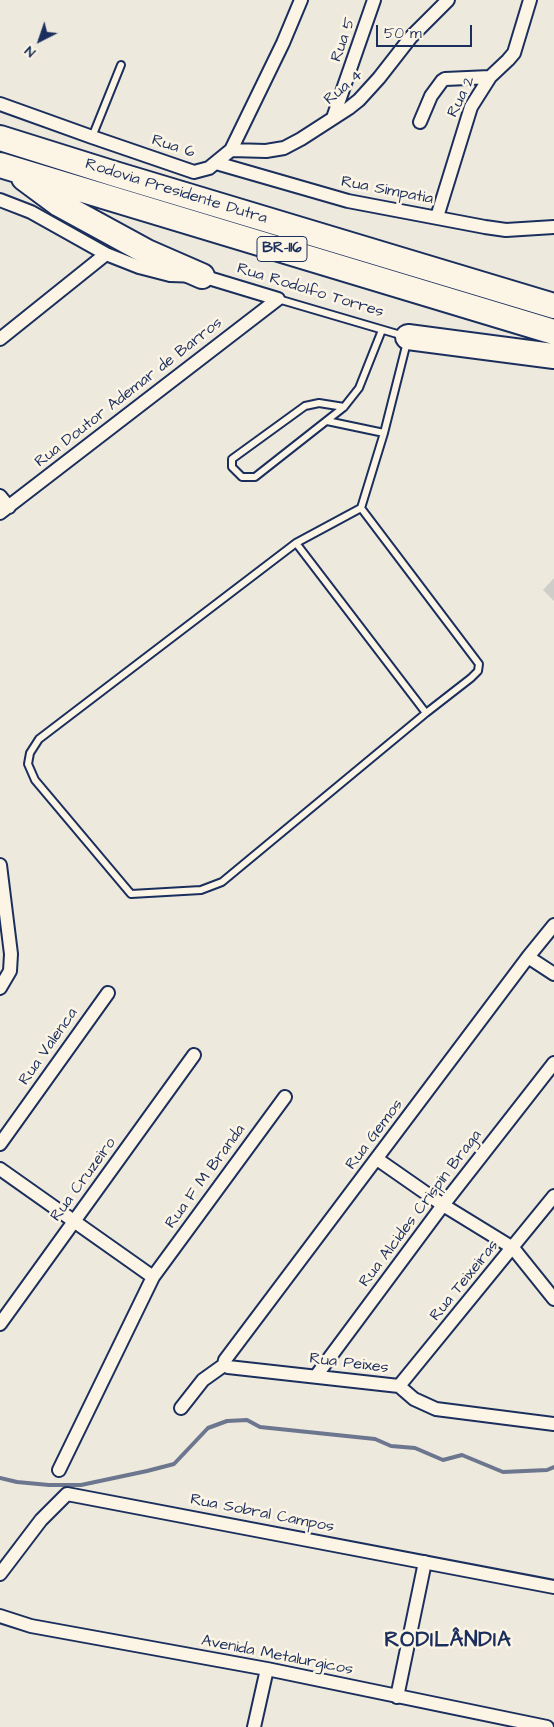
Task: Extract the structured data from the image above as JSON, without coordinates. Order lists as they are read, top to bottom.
{
  "streets": {
    "highway": ["Rodovia Presidente Dutra", "BR-116"],
    "street": [
      "Rua 5",
      "Rua 4",
      "Rua 2",
      "Rua 6",
      "Rua Simpatia",
      "Rua Rodolfo Torres",
      "Rua Doutor Ademar de Barros",
      "Rua Valenca",
      "Rua Gemos",
      "Rua F M Branda",
      "Rua Cruzeiro",
      "Rua Alcides Crispin Braga",
      "Rua Teixeiras",
      "Rua Peixes",
      "Rua Sobral Campos",
      "Avenida Metalurgicos"
    ]
  },
  "crossings": [
    ["Rua 5", "Rua 4"],
    ["Rua 4", "Rua 6"],
    ["Rua 2", "Rua Simpatia"],
    ["Rua 6", "Rua Simpatia"],
    ["Rua Rodolfo Torres", "Rua Doutor Ademar de Barros"],
    ["Rua Gemos", "Rua Peixes"],
    ["Rua Alcides Crispin Braga", "Rua Peixes"],
    ["Rua Teixeiras", "Rua Peixes"]
  ],
  "districts": ["RODILÂNDIA"],
  "scale_bar": "50 m",
  "north": "bottom left"
}
